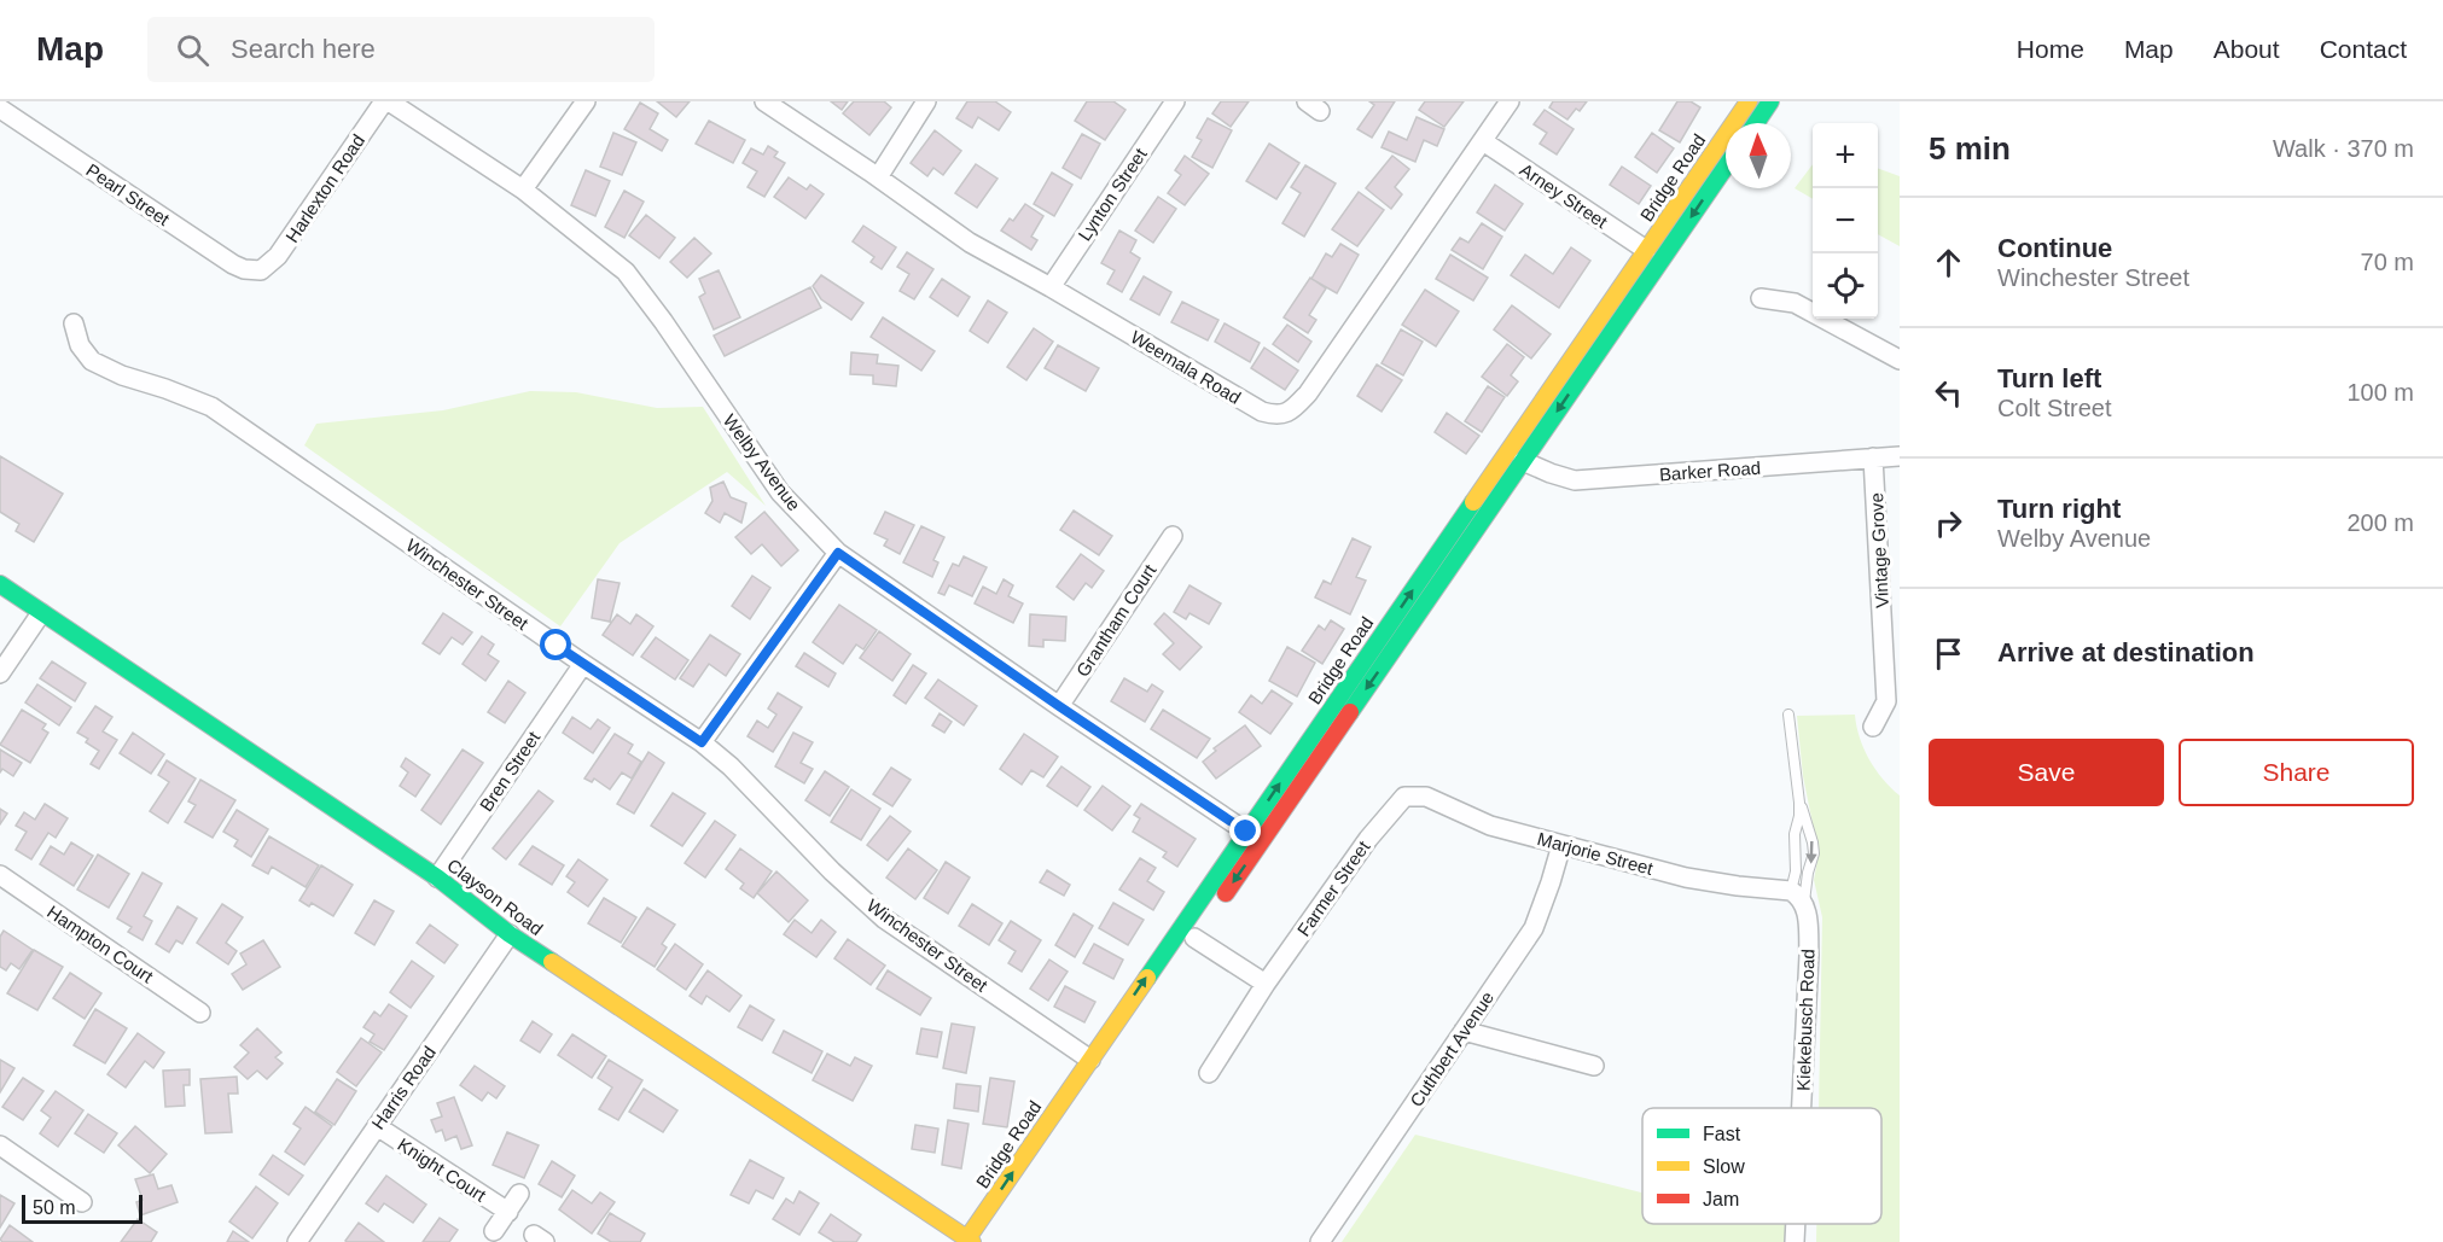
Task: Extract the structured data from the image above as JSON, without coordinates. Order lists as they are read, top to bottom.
{
  "streets": {
    "main road": ["Bridge Road", "Clayson Road"],
    "street": [
      "Harlexton Road",
      "Pearl Street",
      "Lynton Street",
      "Arney Street",
      "Weemala Road",
      "Welby Avenue",
      "Barker Road",
      "Vintage Grove",
      "Winchester Street",
      "Grantham Court",
      "Bren Street",
      "Marjorie Street",
      "Farmer Street",
      "Hampton Court",
      "Kiekebusch Road",
      "Cuthbert Avenue",
      "Harris Road",
      "Knight Court"
    ]
  },
  "crossings": [
    ["Bridge Road", "Arney Street"],
    ["Bridge Road", "Welby Avenue"],
    ["Bridge Road", "Barker Road"],
    ["Bridge Road", "Winchester Street"],
    ["Bridge Road", "Clayson Road"],
    ["Harlexton Road", "Pearl Street"],
    ["Harlexton Road", "Welby Avenue"],
    ["Lynton Street", "Weemala Road"],
    ["Arney Street", "Weemala Road"],
    ["Welby Avenue", "Grantham Court"],
    ["Barker Road", "Vintage Grove"],
    ["Winchester Street", "Bren Street"],
    ["Bren Street", "Clayson Road"],
    ["Marjorie Street", "Farmer Street"],
    ["Marjorie Street", "Kiekebusch Road"],
    ["Marjorie Street", "Cuthbert Avenue"],
    ["Clayson Road", "Harris Road"],
    ["Harris Road", "Knight Court"]
  ],
  "legend": ["Fast", "Slow", "Jam"],
  "scale_bar": "50 m",
  "north": "top",
  "page": {
    "header": "Map",
    "search": "Search here",
    "nav": [
      "Home",
      "Map",
      "About",
      "Contact"
    ],
    "heading": ["5 min", "Walk · 370 m"],
    "map_buttons": ["+", "−"],
    "list": [
      ["Continue", "Winchester Street", "70 m"],
      ["Turn left", "Colt Street", "100 m"],
      ["Turn right", "Welby Avenue", "200 m"],
      "Arrive at destination"
    ],
    "buttons": ["Save", "Share"],
    "scale": "50 m"
  }
}
